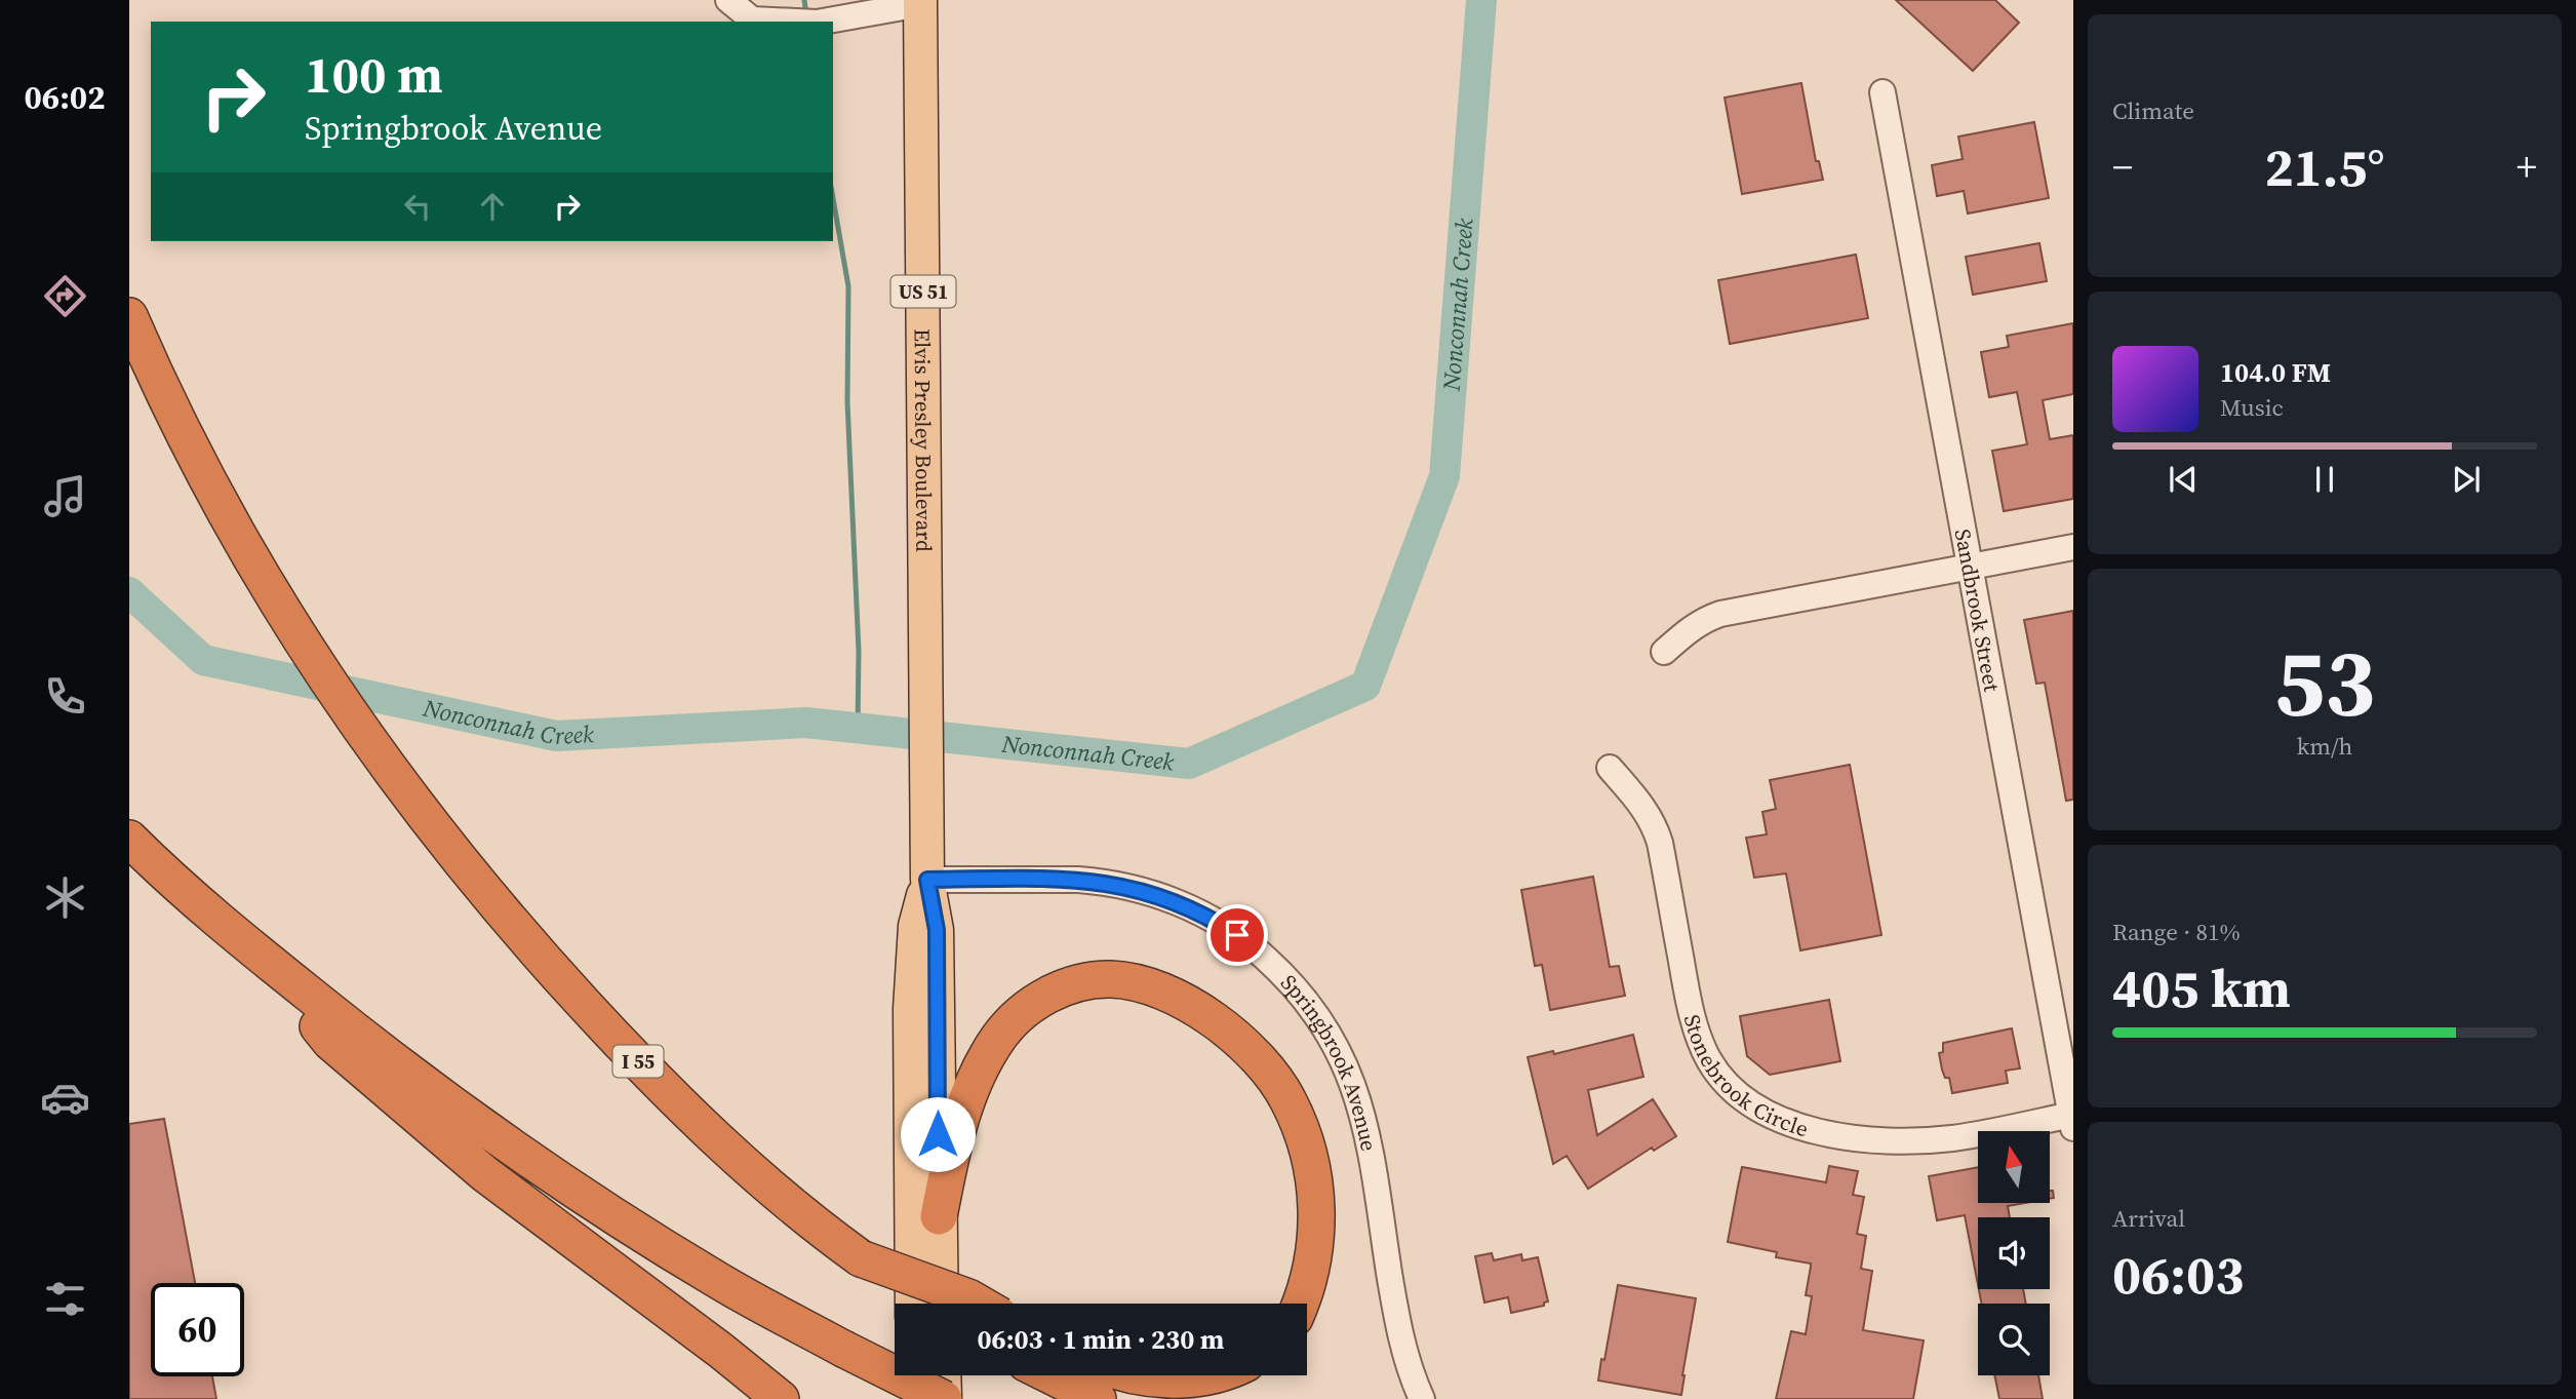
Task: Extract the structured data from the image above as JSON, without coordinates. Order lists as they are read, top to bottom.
{
  "streets": {
    "highway": ["I 55"],
    "main road": ["US 51", "Elvis Presley Boulevard"],
    "street": ["Sandbrook Street", "Springbrook Avenue", "Stonebrook Circle"]
  },
  "crossings": [
    ["Elvis Presley Boulevard", "Springbrook Avenue"],
    ["Sandbrook Street", "Stonebrook Circle"]
  ],
  "water": ["Nonconnah Creek"],
  "north": "top",
  "page": {
    "tabs": "06:02",
    "tile": [
      "Climate",
      ["53", "km/h"],
      ["Range · 81%", "405 km"],
      ["Arrival", "06:03"]
    ],
    "turn": ["100 m", "Springbrook Avenue"],
    "heat": ["−", "21.5°", "+"],
    "song": ["104.0 FM", "Music"],
    "limit": "60",
    "trip": "06:03 · 1 min · 230 m"
  }
}
